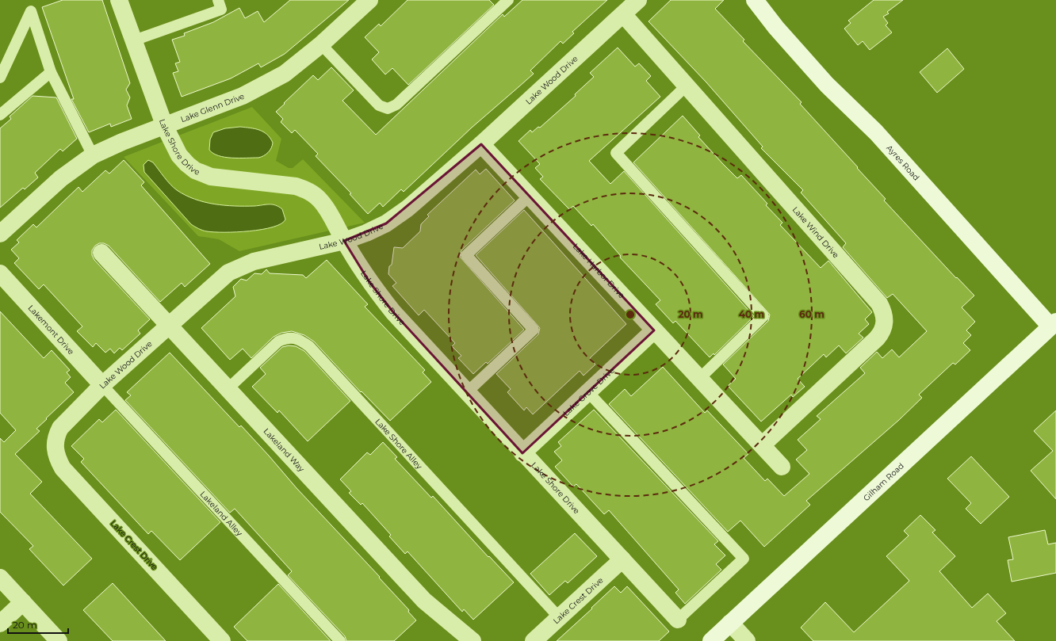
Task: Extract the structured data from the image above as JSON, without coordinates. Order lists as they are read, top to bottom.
{
  "streets": {
    "street": [
      "Lake Wood Drive",
      "Lake Glenn Drive",
      "Lake Shore Drive",
      "Ayres Road",
      "Lake Wind Drive",
      "Lake Harbor Drive",
      "Lakemont Drive",
      "Lake Grove Drive",
      "Lakeland Way",
      "Gilham Road",
      "Lake Crest Drive"
    ],
    "lane": ["Lake Shore Alley", "Lakeland Alley"]
  },
  "crossings": [
    ["Lake Wood Drive", "Lake Shore Drive"],
    ["Lake Wood Drive", "Lake Wind Drive"],
    ["Lake Wood Drive", "Lake Harbor Drive"],
    ["Lake Wood Drive", "Lakemont Drive"],
    ["Lake Wood Drive", "Lakeland Way"],
    ["Lake Wood Drive", "Lakeland Alley"],
    ["Lake Wood Drive", "Lake Crest Drive"],
    ["Lake Glenn Drive", "Lake Shore Drive"],
    ["Lake Shore Drive", "Lake Grove Drive"],
    ["Lake Shore Drive", "Lake Crest Drive"],
    ["Ayres Road", "Gilham Road"],
    ["Lake Wind Drive", "Lake Harbor Drive"],
    ["Lake Harbor Drive", "Lake Grove Drive"],
    ["Lakemont Drive", "Lakeland Alley"],
    ["Lake Shore Alley", "Lakeland Way"],
    ["Lake Shore Alley", "Lake Crest Drive"]
  ],
  "scale_bar": "20 m",
  "rings": ["20 m", "40 m", "60 m"]
}
